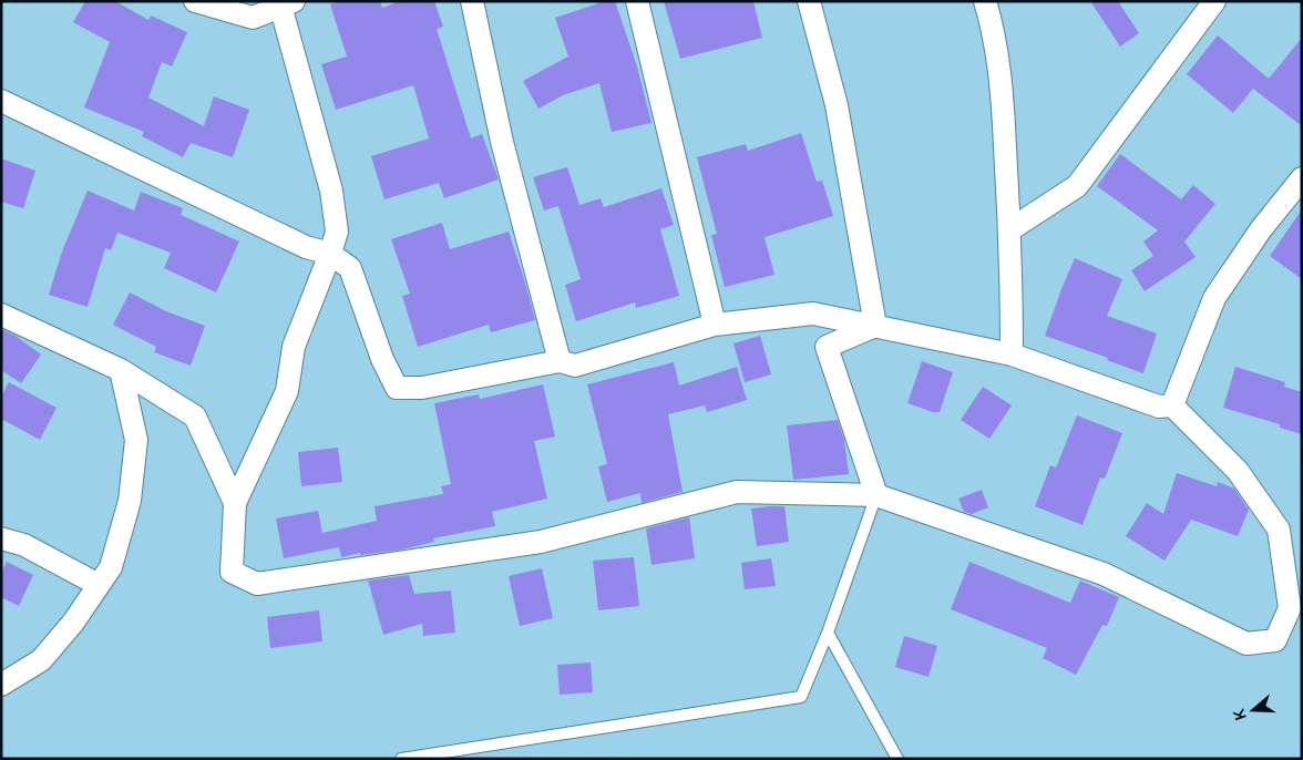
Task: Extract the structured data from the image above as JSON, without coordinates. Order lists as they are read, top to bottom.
{
  "north": "left"
}
